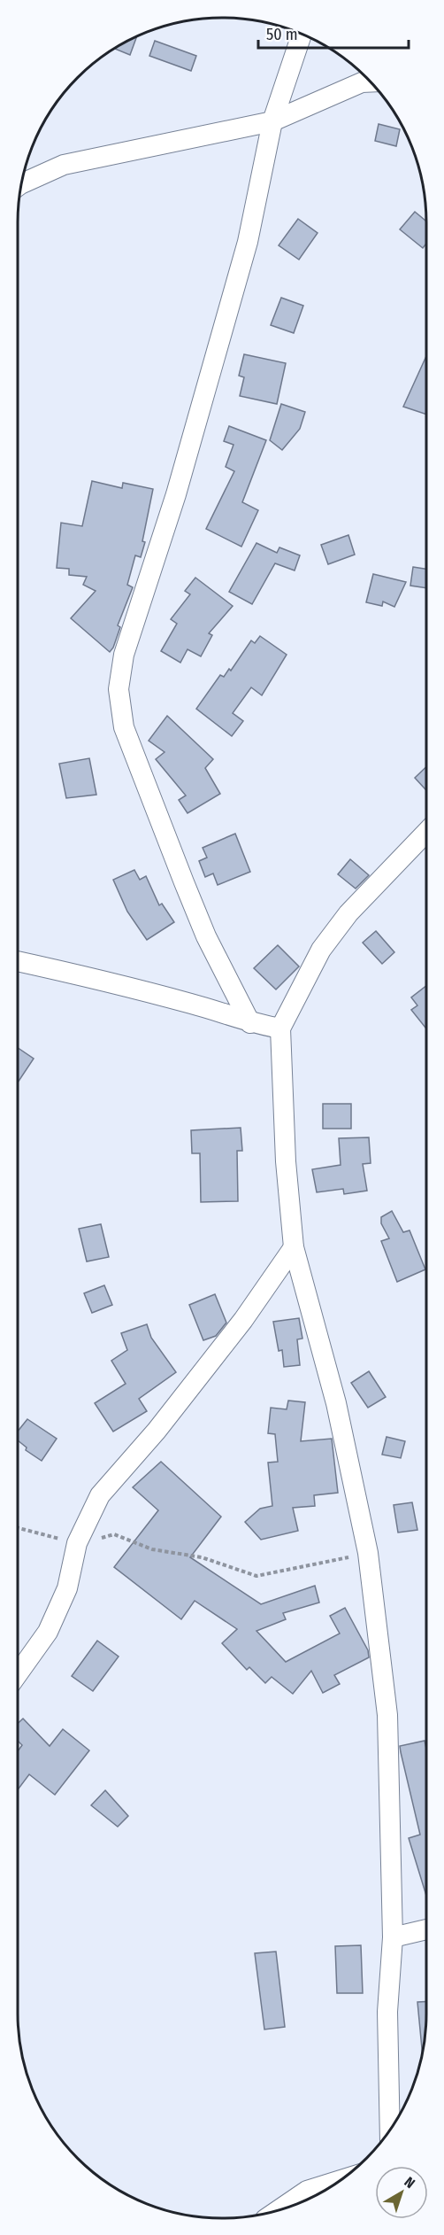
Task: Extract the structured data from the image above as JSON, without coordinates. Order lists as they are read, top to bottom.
{
  "scale_bar": "50 m",
  "north": "top right"
}
